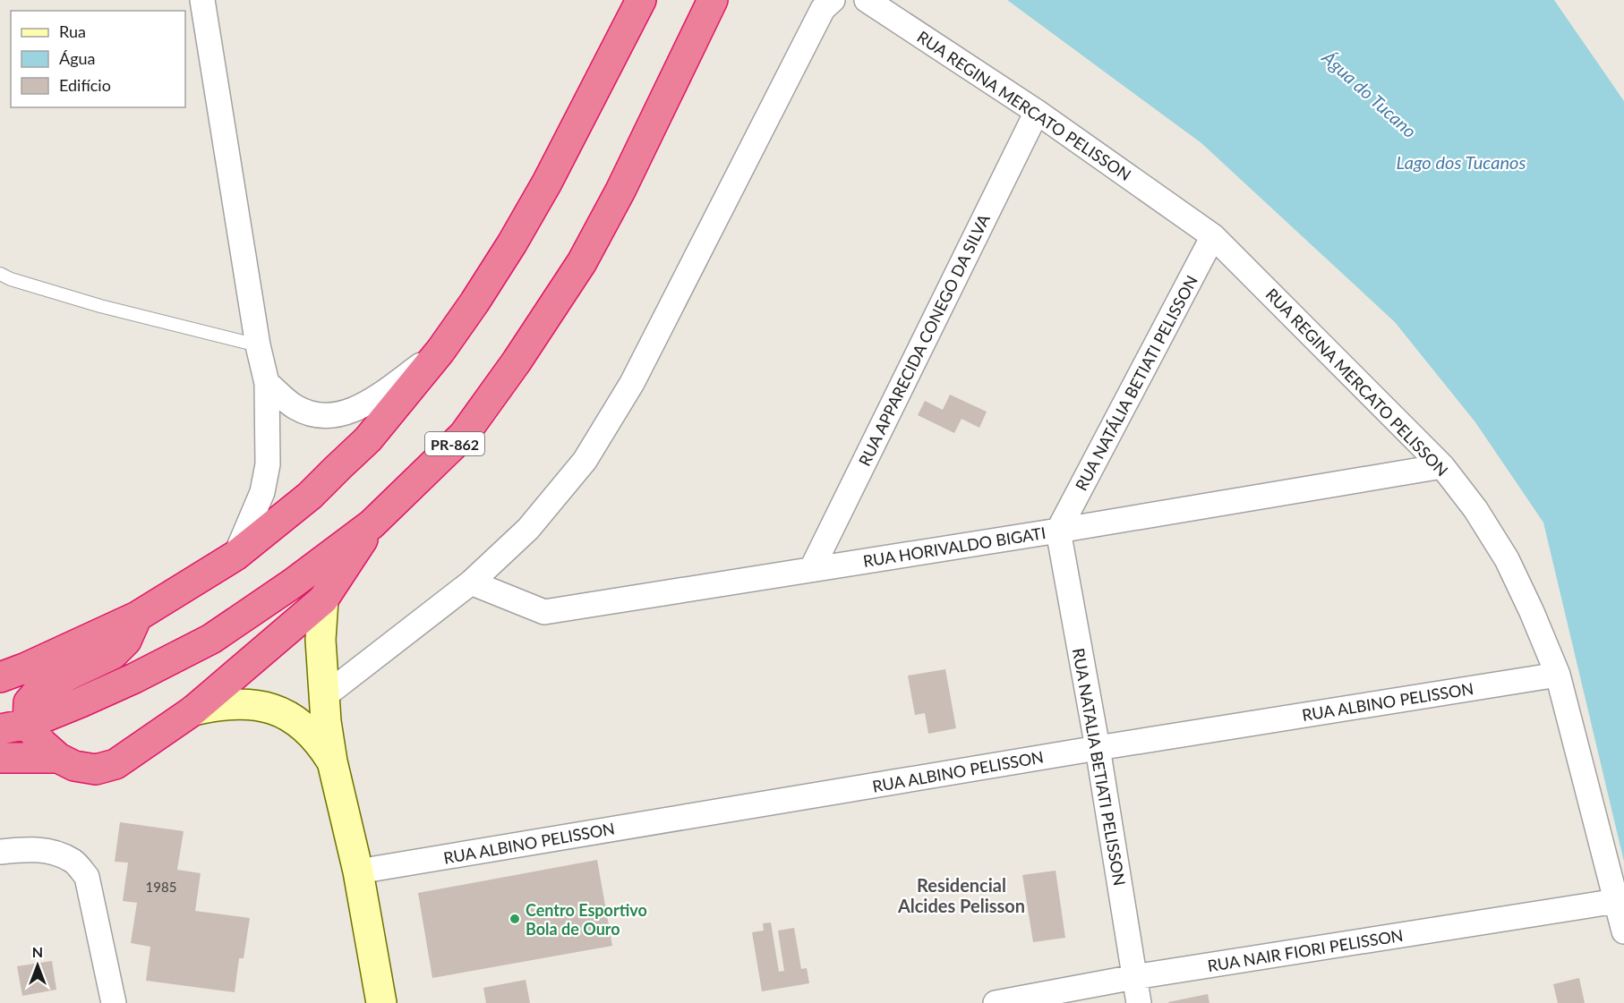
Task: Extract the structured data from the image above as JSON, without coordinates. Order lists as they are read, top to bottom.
{
  "streets": {
    "highway": ["PR-862"],
    "street": [
      "RUA REGINA MERCATO PELISSON",
      "RUA APPARECIDA CONEGO DA SILVA",
      "RUA NATÁLIA BETIATI PELISSON",
      "RUA HORIVALDO BIGATI",
      "RUA ALBINO PELISSON",
      "RUA NATALIA BETIATI PELISSON",
      "RUA NAIR FIORI PELISSON"
    ]
  },
  "crossings": [
    ["RUA REGINA MERCATO PELISSON", "RUA APPARECIDA CONEGO DA SILVA"],
    ["RUA REGINA MERCATO PELISSON", "RUA NATÁLIA BETIATI PELISSON"],
    ["RUA REGINA MERCATO PELISSON", "RUA HORIVALDO BIGATI"],
    ["RUA REGINA MERCATO PELISSON", "RUA ALBINO PELISSON"],
    ["RUA REGINA MERCATO PELISSON", "RUA NAIR FIORI PELISSON"],
    ["RUA APPARECIDA CONEGO DA SILVA", "RUA HORIVALDO BIGATI"],
    ["RUA NATÁLIA BETIATI PELISSON", "RUA HORIVALDO BIGATI"],
    ["RUA NATÁLIA BETIATI PELISSON", "RUA NATALIA BETIATI PELISSON"],
    ["RUA HORIVALDO BIGATI", "RUA NATALIA BETIATI PELISSON"],
    ["RUA ALBINO PELISSON", "RUA NATALIA BETIATI PELISSON"],
    ["RUA NATALIA BETIATI PELISSON", "RUA NAIR FIORI PELISSON"]
  ],
  "districts": ["Residencial Alcides Pelisson"],
  "water": ["Água do Tucano", "Lago dos Tucanos"],
  "places": ["Centro Esportivo Bola de Ouro"],
  "house_numbers": ["1985"],
  "legend": ["Rua", "Água", "Edifício"],
  "north": "top"
}
